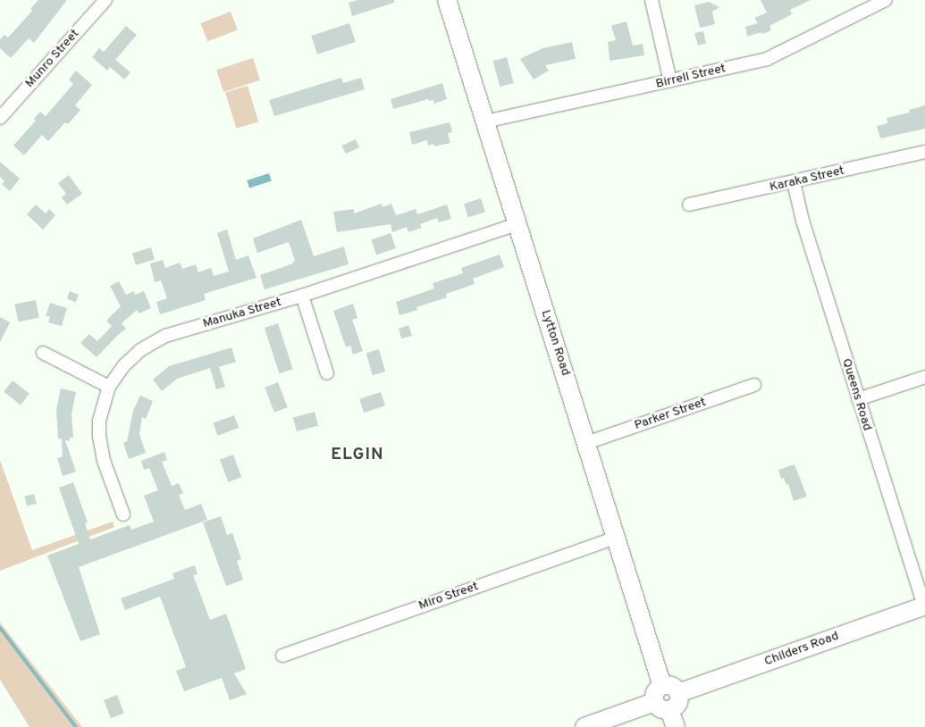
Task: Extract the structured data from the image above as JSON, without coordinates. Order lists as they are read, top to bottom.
{
  "streets": {
    "main road": ["Lytton Road", "Childers Road"],
    "street": [
      "Munro Street",
      "Birrell Street",
      "Karaka Street",
      "Manuka Street",
      "Queens Road",
      "Parker Street",
      "Miro Street"
    ]
  },
  "crossings": [
    ["Birrell Street", "Lytton Road"],
    ["Karaka Street", "Queens Road"],
    ["Manuka Street", "Lytton Road"],
    ["Lytton Road", "Parker Street"],
    ["Lytton Road", "Miro Street"],
    ["Lytton Road", "Childers Road"],
    ["Queens Road", "Childers Road"]
  ],
  "districts": ["ELGIN"]
}
